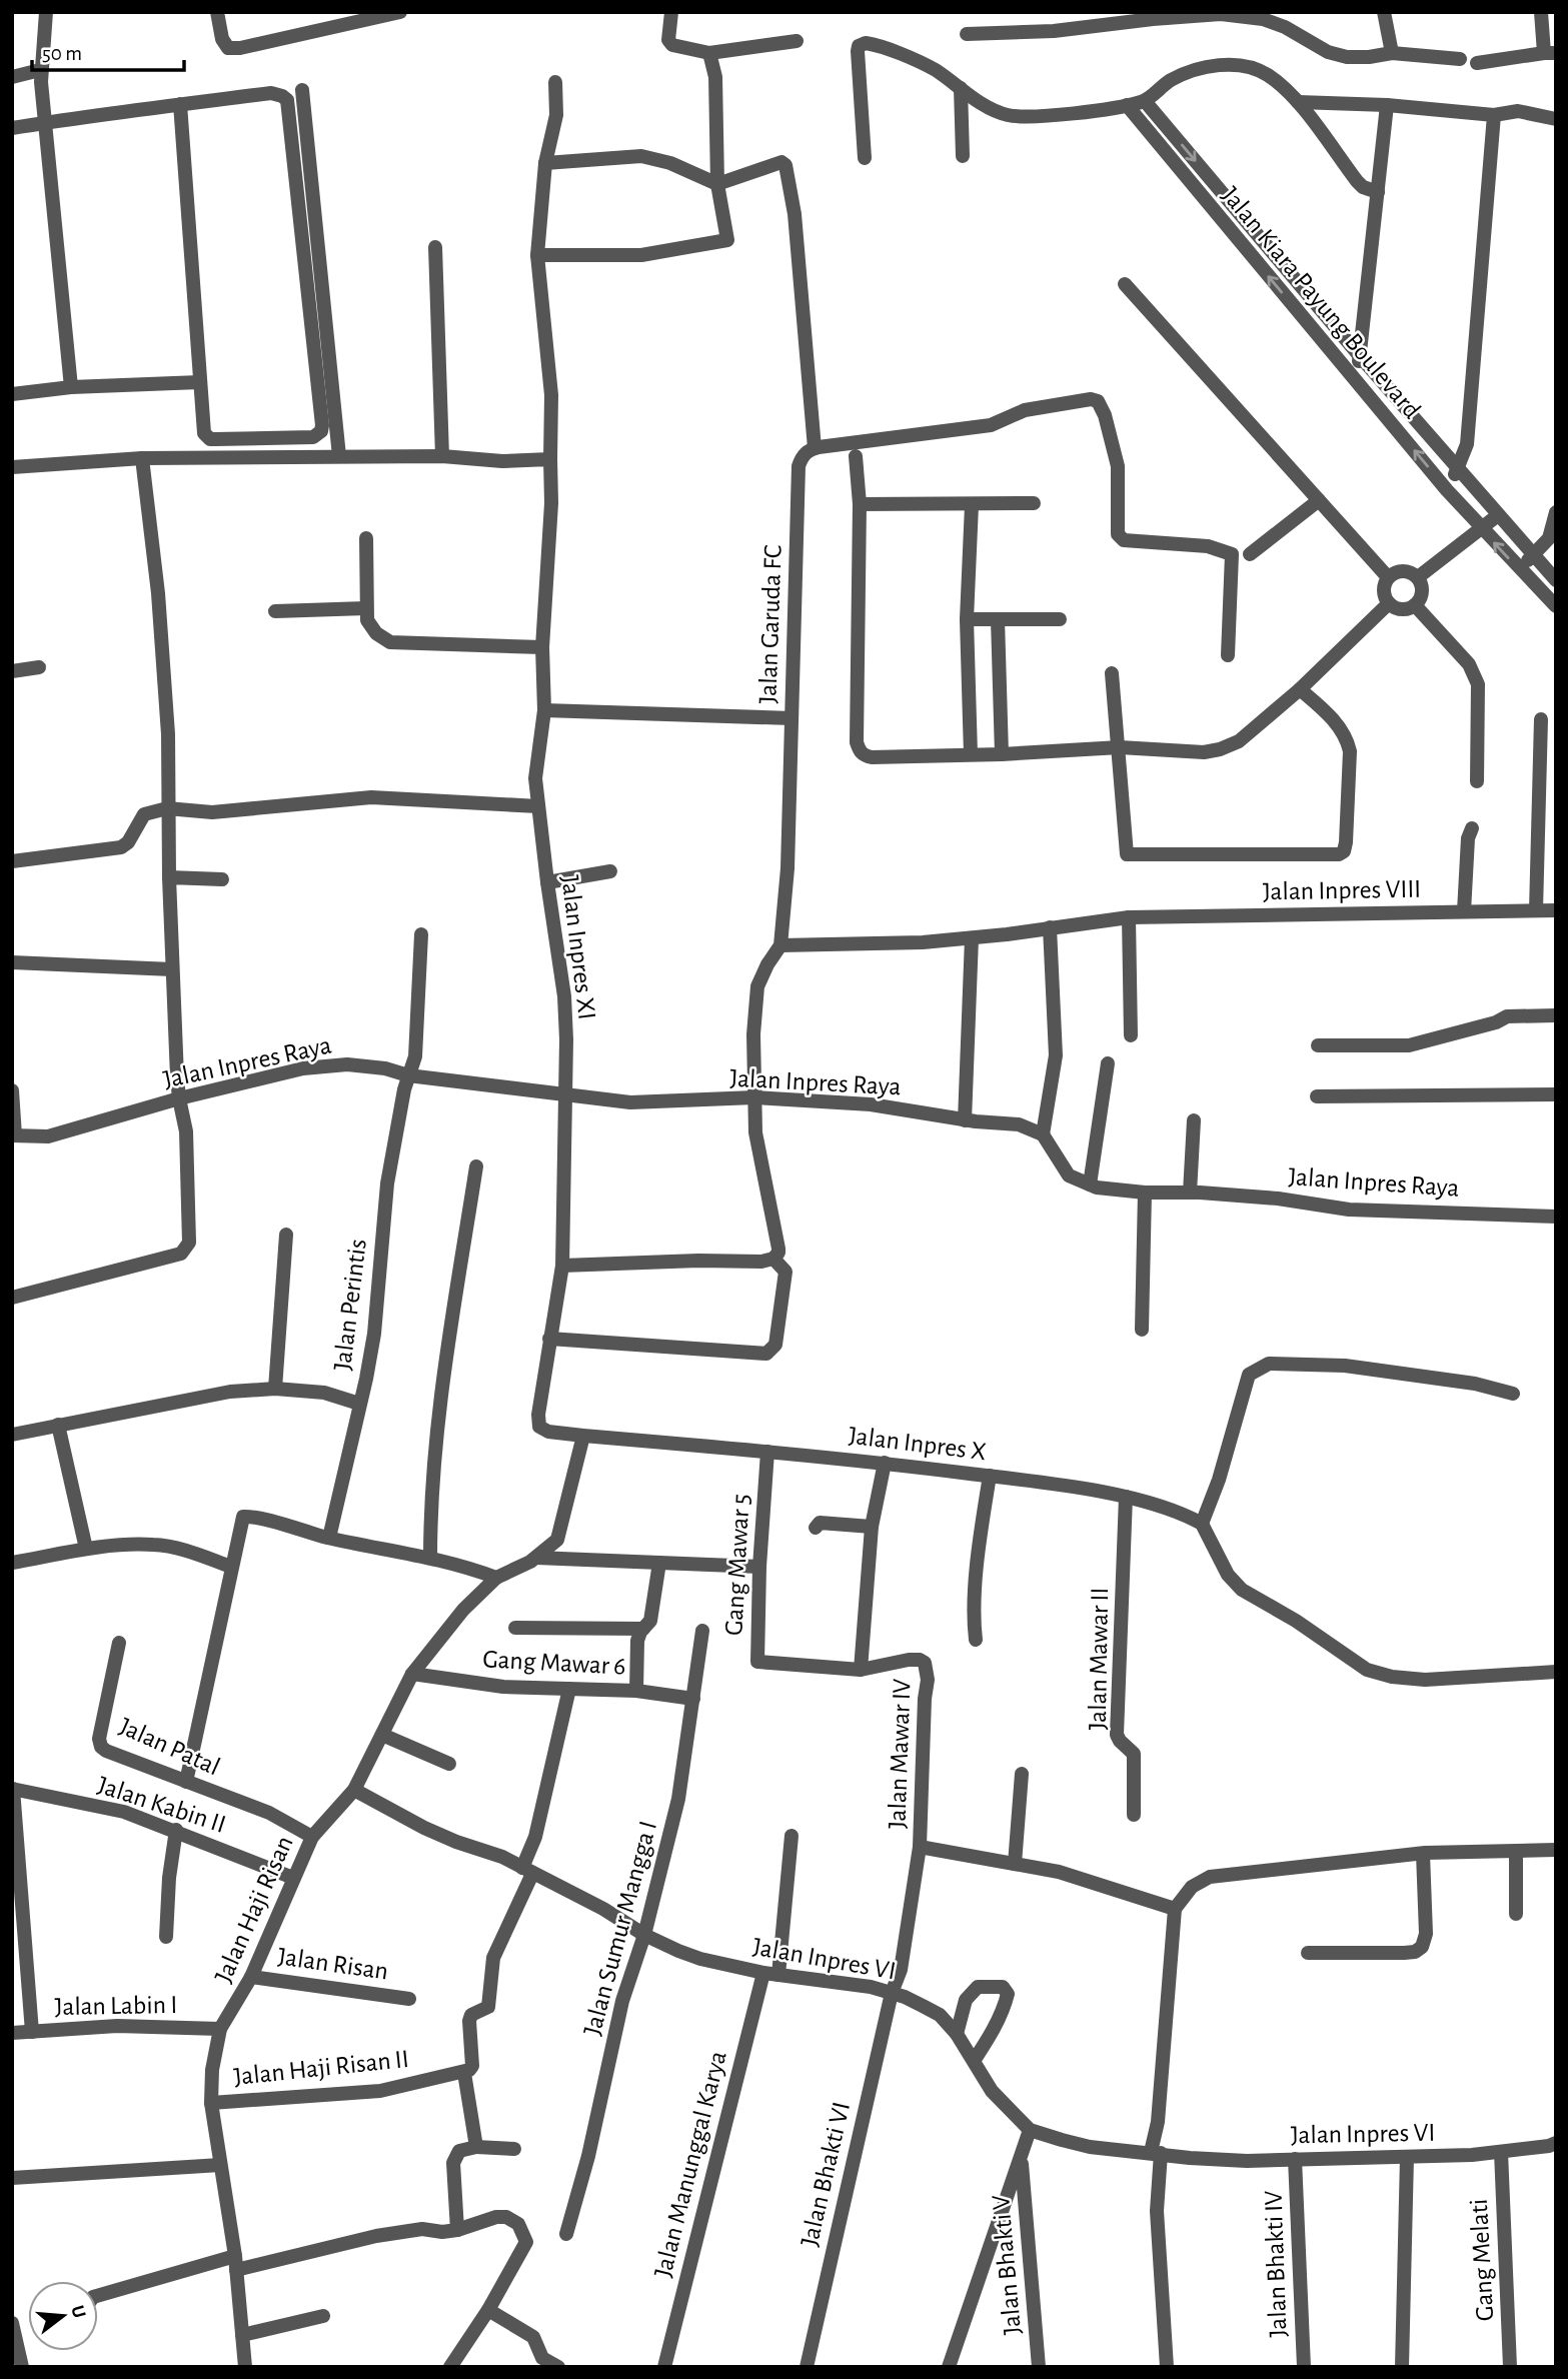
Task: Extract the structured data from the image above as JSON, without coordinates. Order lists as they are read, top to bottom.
{
  "streets": {
    "street": [
      "Jalan Kiara Payung Boulevard",
      "Jalan Garuda FC",
      "Jalan Inpres VIII",
      "Jalan Inpres XI",
      "Jalan Inpres Raya",
      "Jalan Perintis",
      "Jalan Inpres X",
      "Gang Mawar 5",
      "Jalan Mawar II",
      "Gang Mawar 6",
      "Jalan Patal",
      "Jalan Mawar IV",
      "Jalan Kabin II",
      "Jalan Haji Risan",
      "Jalan Sumur Mangga I",
      "Jalan Inpres VI",
      "Jalan Risan",
      "Jalan Labin I",
      "Jalan Haji Risan II",
      "Jalan Manunggal Karya",
      "Jalan Bhakti VI",
      "Gang Melati",
      "Jalan Bhakti IV",
      "Jalan Bhakti V"
    ]
  },
  "crossings": [
    ["Jalan Garuda FC", "Jalan Inpres VIII"],
    ["Jalan Garuda FC", "Jalan Inpres Raya"],
    ["Jalan Garuda FC", "Jalan Inpres X"],
    ["Jalan Inpres XI", "Jalan Inpres Raya"],
    ["Jalan Inpres XI", "Jalan Inpres X"],
    ["Jalan Inpres Raya", "Jalan Perintis"],
    ["Jalan Inpres Raya", "Jalan Inpres X"],
    ["Jalan Inpres X", "Gang Mawar 5"],
    ["Jalan Inpres X", "Jalan Mawar II"],
    ["Jalan Inpres X", "Jalan Mawar IV"],
    ["Jalan Inpres X", "Jalan Haji Risan"],
    ["Gang Mawar 5", "Jalan Mawar IV"],
    ["Gang Mawar 6", "Jalan Haji Risan"],
    ["Gang Mawar 6", "Jalan Sumur Mangga I"],
    ["Jalan Patal", "Jalan Haji Risan"],
    ["Jalan Mawar IV", "Jalan Inpres VI"],
    ["Jalan Mawar IV", "Jalan Bhakti VI"],
    ["Jalan Kabin II", "Jalan Haji Risan"],
    ["Jalan Haji Risan", "Jalan Inpres VI"],
    ["Jalan Haji Risan", "Jalan Risan"],
    ["Jalan Haji Risan", "Jalan Labin I"],
    ["Jalan Haji Risan", "Jalan Haji Risan II"],
    ["Jalan Sumur Mangga I", "Jalan Inpres VI"],
    ["Jalan Inpres VI", "Jalan Manunggal Karya"],
    ["Jalan Inpres VI", "Jalan Bhakti VI"],
    ["Jalan Inpres VI", "Gang Melati"],
    ["Jalan Inpres VI", "Jalan Bhakti IV"]
  ],
  "scale_bar": "50 m",
  "north": "right"
}
